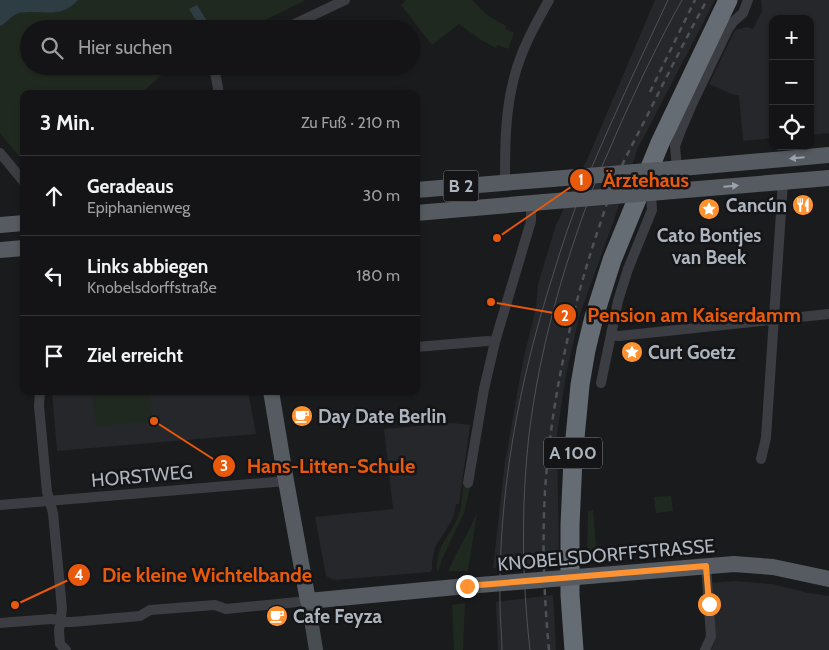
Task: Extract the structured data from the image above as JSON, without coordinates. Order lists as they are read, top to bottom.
{
  "streets": {
    "highway": ["A 100"],
    "main road": ["B 2", "KNOBELSDORFFSTRASSE"],
    "street": ["HORSTWEG"]
  },
  "places": {
    "restaurant": ["Cancún"],
    "place": ["Cato Bontjes van Beek", "Curt Goetz"],
    "other": [
      "Ärztehaus",
      "Pension am Kaiserdamm",
      "Hans-Litten-Schule",
      "Die kleine Wichtelbande"
    ],
    "cafe": ["Day Date Berlin", "Cafe Feyza"]
  },
  "page": {
    "map_buttons": ["+", "−"],
    "search": "Hier suchen",
    "heading": ["3 Min.", "Zu Fuß · 210 m"],
    "list": [
      ["Geradeaus", "Epiphanienweg", "30 m"],
      ["Links abbiegen", "Knobelsdorffstraße", "180 m"],
      "Ziel erreicht"
    ]
  }
}
